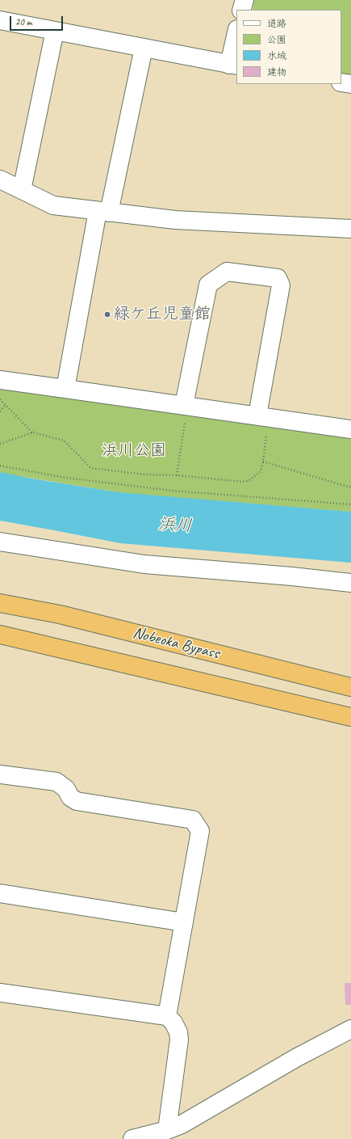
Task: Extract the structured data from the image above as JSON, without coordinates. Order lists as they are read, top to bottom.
{
  "streets": {
    "highway": ["Nobeoka Bypass"]
  },
  "water": ["浜川"],
  "parks": ["浜川公園"],
  "places": ["緑ケ丘児童館"],
  "legend": [
    "道路",
    "公園",
    "水域",
    "建物"
  ],
  "scale_bar": "20 m"
}
